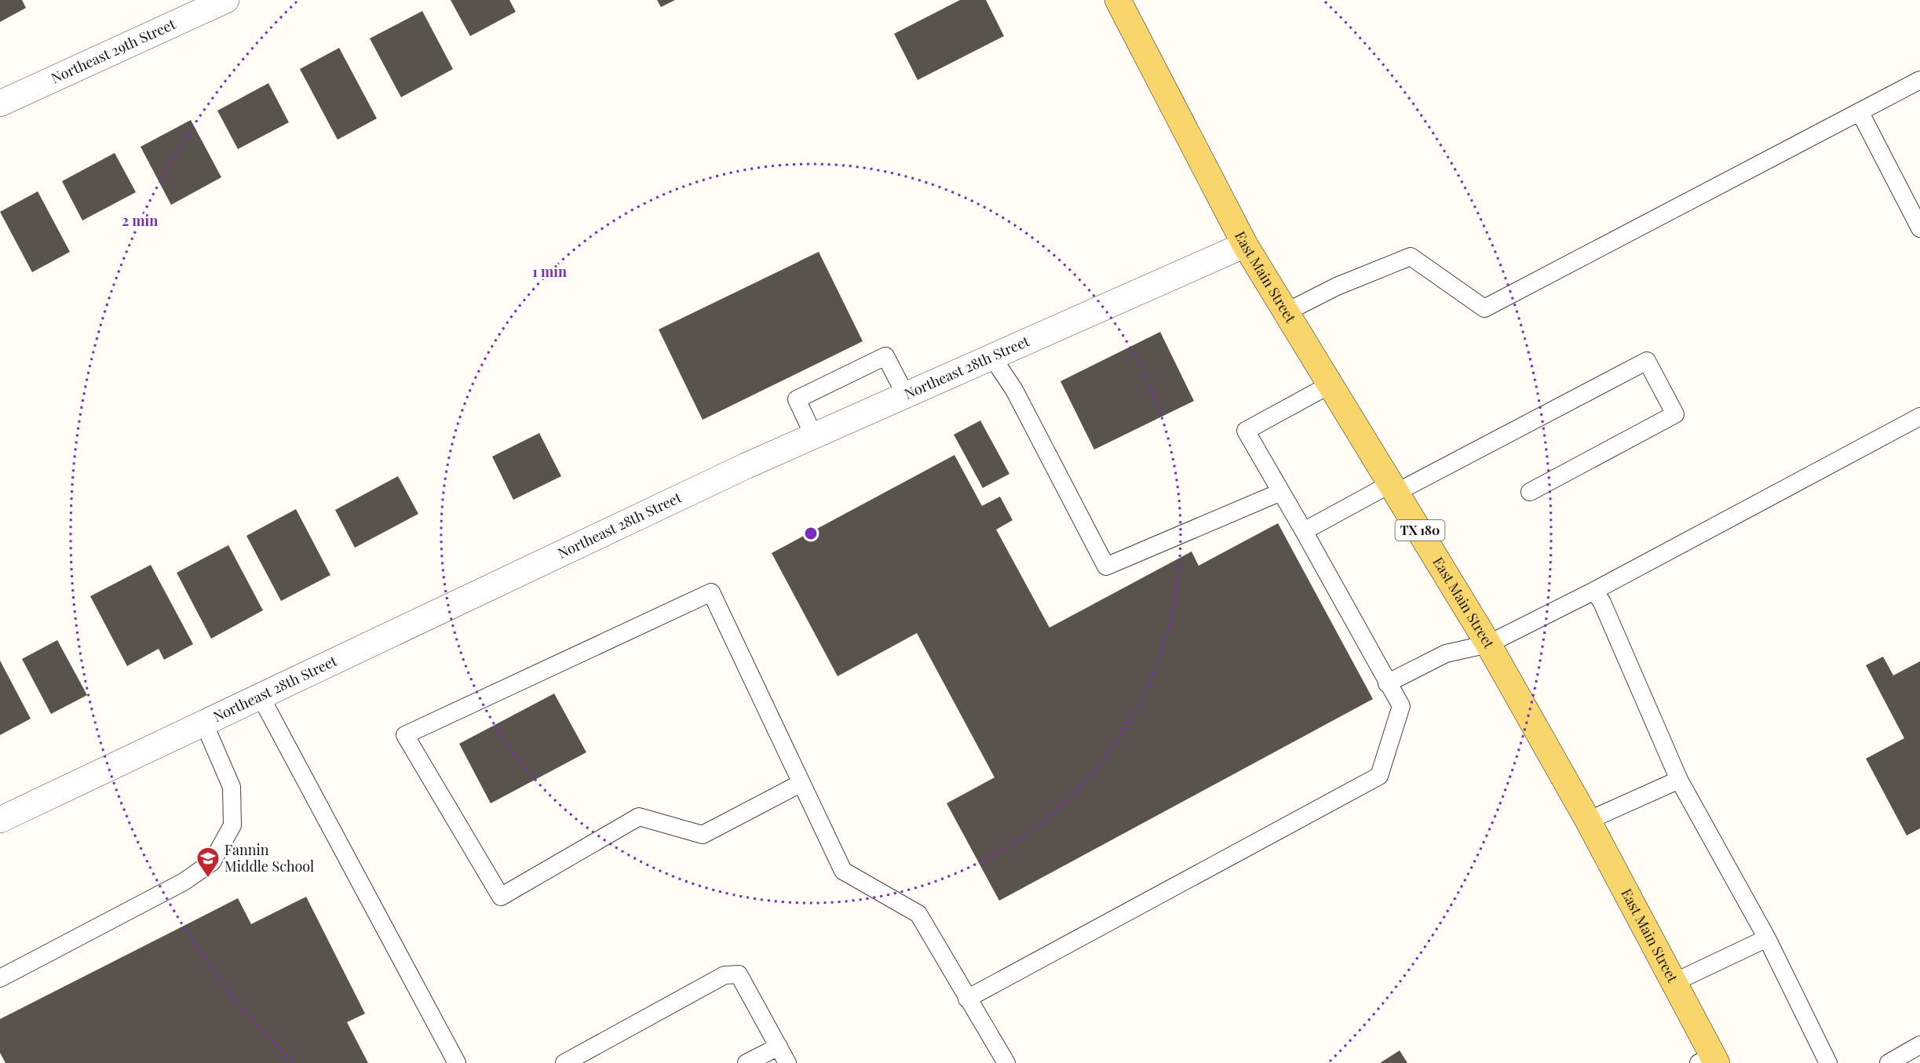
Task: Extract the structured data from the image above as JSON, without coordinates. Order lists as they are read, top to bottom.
{
  "streets": {
    "main road": ["East Main Street", "TX 180"],
    "street": ["Northeast 29th Street", "Northeast 28th Street"]
  },
  "crossings": [
    ["East Main Street", "Northeast 28th Street"]
  ],
  "places": {
    "school or university": ["Fannin Middle School"]
  },
  "rings": ["2 min", "1 min"]
}
